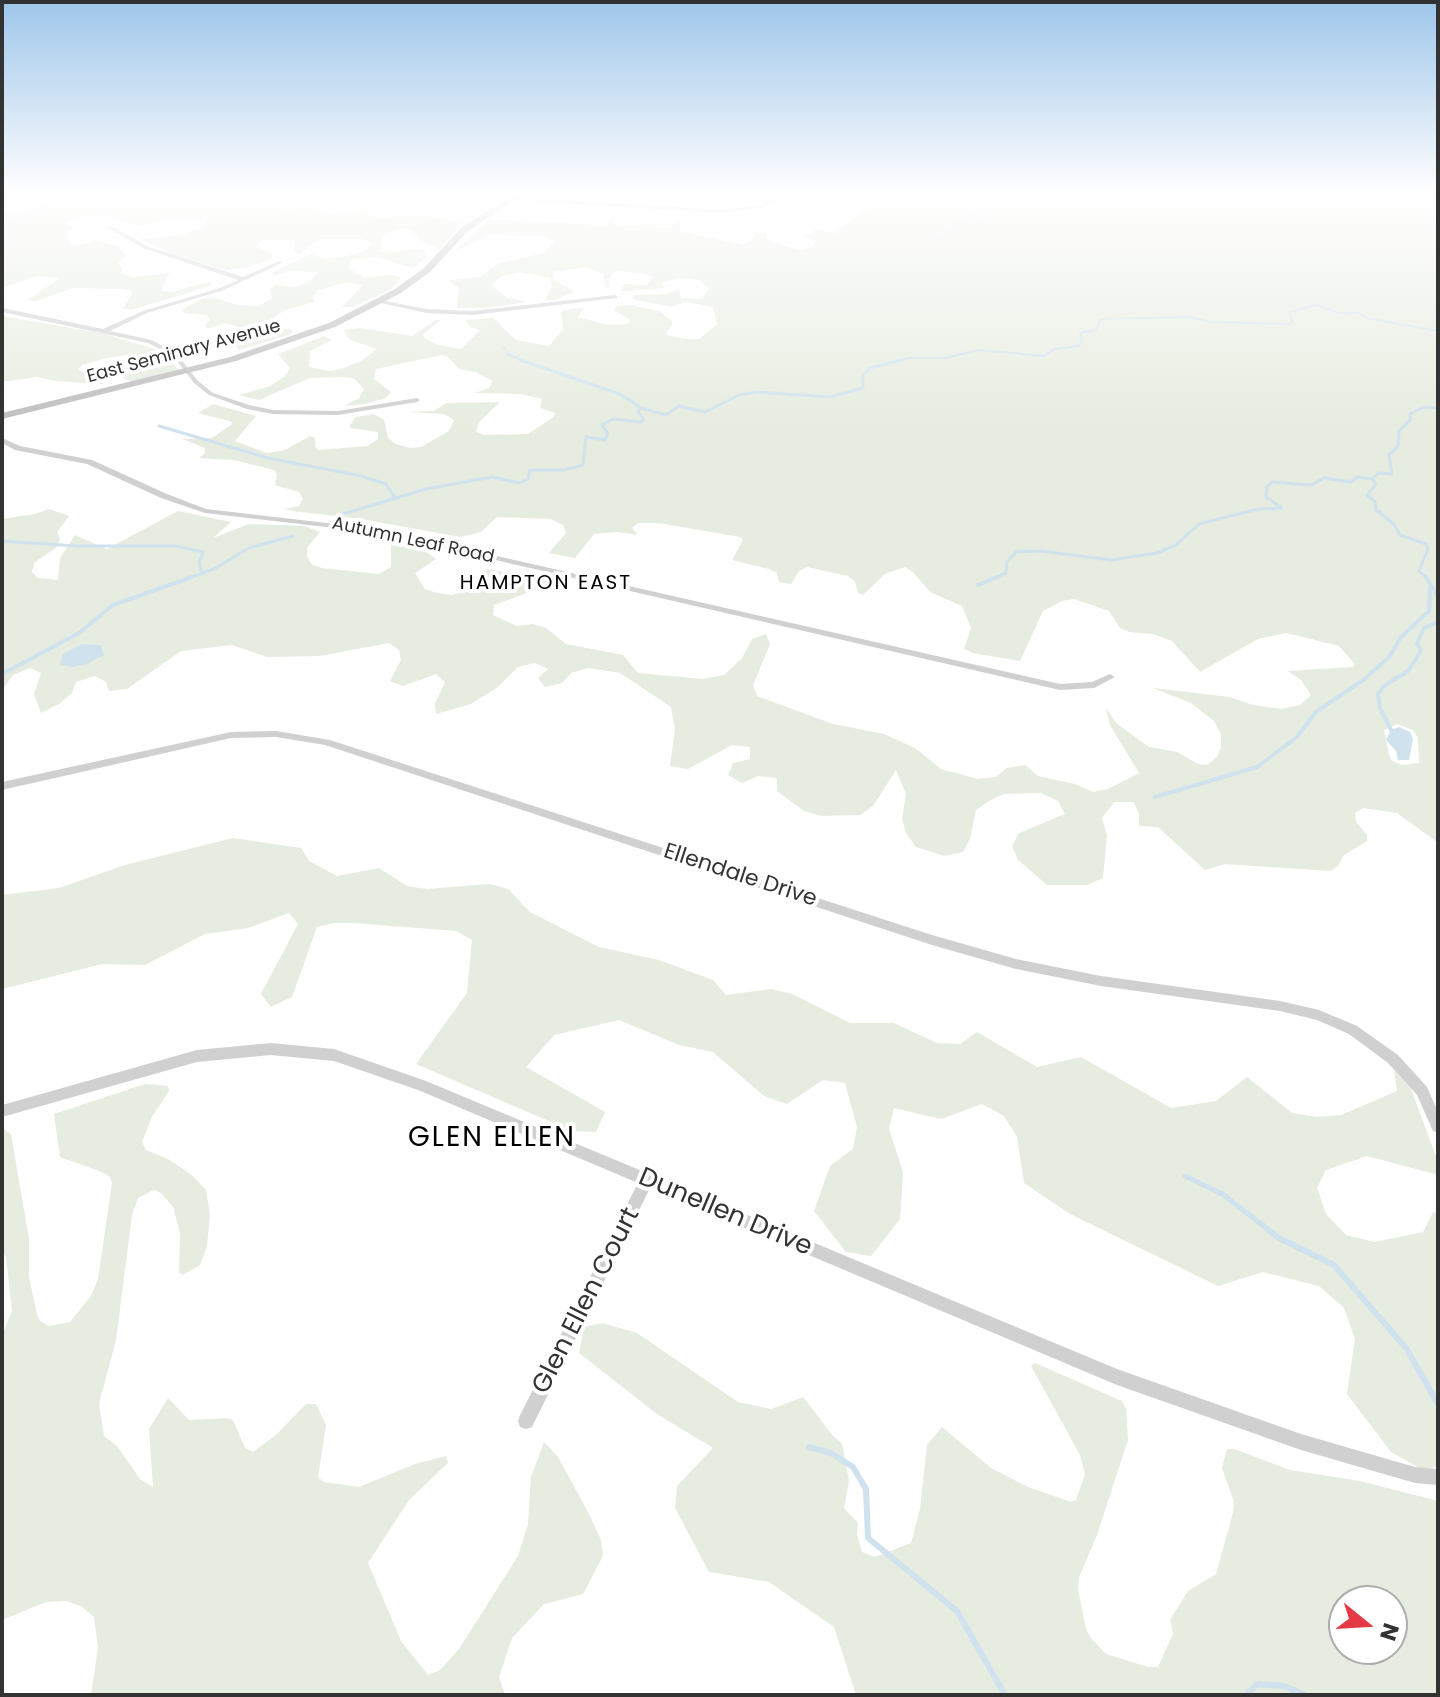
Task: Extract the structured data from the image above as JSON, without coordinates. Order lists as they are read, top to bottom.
{
  "streets": {
    "street": [
      "East Seminary Avenue",
      "Autumn Leaf Road",
      "Ellendale Drive",
      "Dunellen Drive",
      "Glen Ellen Court"
    ]
  },
  "crossings": [
    ["Dunellen Drive", "Glen Ellen Court"]
  ],
  "districts": ["HAMPTON EAST", "GLEN ELLEN"],
  "north": "right"
}
